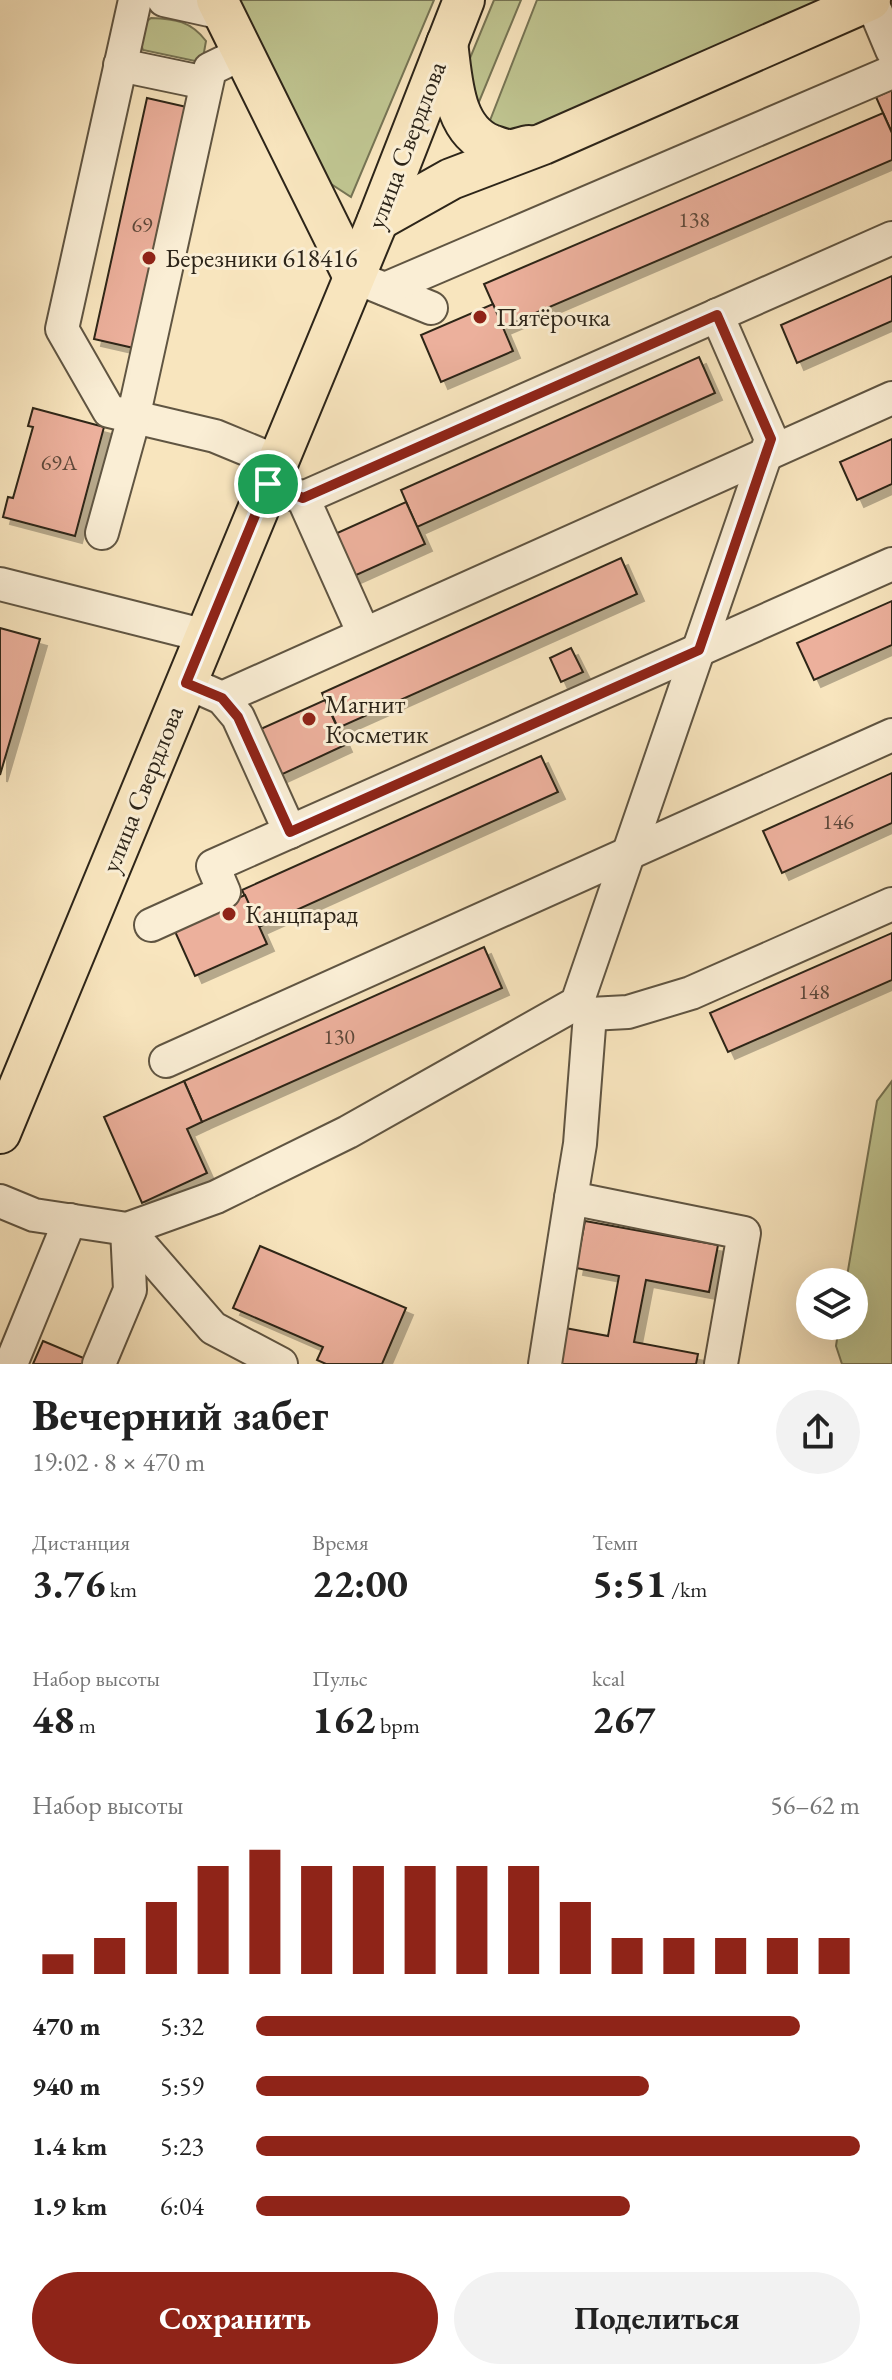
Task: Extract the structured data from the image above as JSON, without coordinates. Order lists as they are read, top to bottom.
{
  "streets": {
    "main road": ["улица Свердлова"]
  },
  "places": [
    "Березники 618416",
    "Пятёрочка",
    "Магнит Косметик",
    "Канцпарад"
  ],
  "house_numbers": [
    "138",
    "69",
    "69А",
    "146",
    "148",
    "130"
  ],
  "page": {
    "heading": ["Вечерний забег", "19:02 · 8 × 470 m"],
    "stats": [
      ["Дистанция", "3.76 km"],
      ["Время", "22:00"],
      ["Темп", "5:51 /km"],
      ["Набор высоты", "48 m"],
      ["Пульс", "162 bpm"],
      ["kcal", "267"]
    ],
    "chart": ["Набор высоты", "56–62 m"],
    "list": [
      {
        "name": "470 m",
        "note": "5:32"
      },
      {
        "name": "940 m",
        "note": "5:59"
      },
      {
        "name": "1.4 km",
        "note": "5:23"
      },
      {
        "name": "1.9 km",
        "note": "6:04"
      }
    ],
    "buttons": ["Сохранить", "Поделиться"]
  }
}
